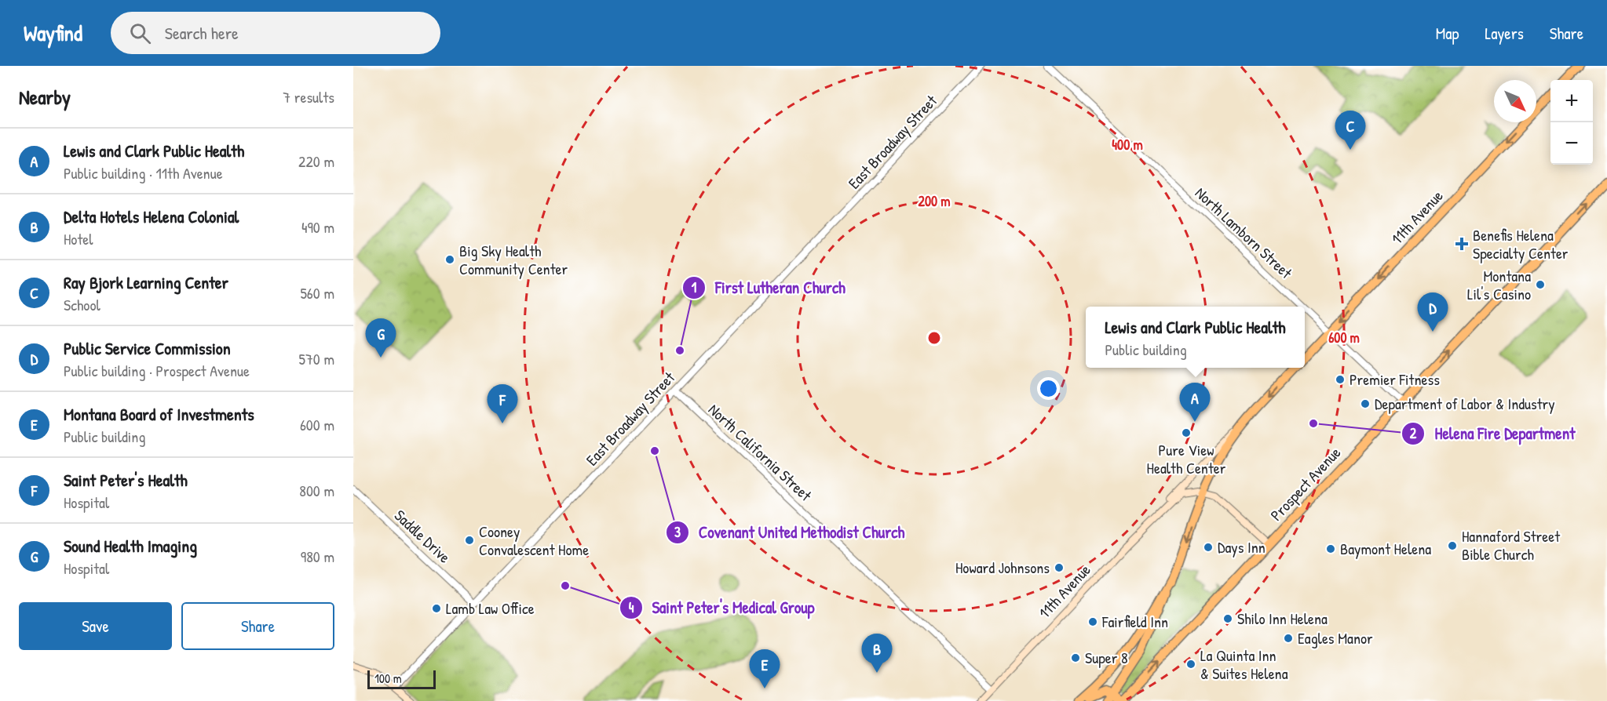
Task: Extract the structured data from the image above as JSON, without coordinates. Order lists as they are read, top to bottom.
{
  "streets": {
    "highway": ["11th Avenue", "Prospect Avenue"],
    "street": [
      "East Broadway Street",
      "North Lamborn Street",
      "North California Street",
      "Saddle Drive"
    ]
  },
  "crossings": [
    ["East Broadway Street", "North California Street"],
    ["East Broadway Street", "Saddle Drive"],
    ["11th Avenue", "North Lamborn Street"],
    ["11th Avenue", "North California Street"],
    ["North Lamborn Street", "Prospect Avenue"]
  ],
  "one_way": ["11th Avenue"],
  "places": {
    "health": ["Benefis Helena Specialty Center"],
    "other": [
      "Big Sky Health Community Center",
      "Montana Lil's Casino",
      "First Lutheran Church",
      "Premier Fitness",
      "Department of Labor & Industry",
      "Helena Fire Department",
      "Pure View Health Center",
      "Covenant United Methodist Church",
      "Cooney Convalescent Home",
      "Hannaford Street Bible Church",
      "Days Inn",
      "Baymont Helena",
      "Howard Johnsons",
      "Saint Peter's Medical Group",
      "Lamb Law Office",
      "Shilo Inn Helena",
      "Fairfield Inn",
      "Eagles Manor",
      "Super 8",
      "La Quinta Inn & Suites Helena"
    ]
  },
  "scale_bar": "100 m",
  "north": "bottom right",
  "page": {
    "header": "Wayfind",
    "search": "Search here",
    "nav": ["Map", "Layers", "Share"],
    "heading": ["Nearby", "7 results"],
    "map_buttons": ["+", "−"],
    "pins": [
      "C",
      "D",
      "G",
      "A",
      "F",
      "B",
      "E"
    ],
    "list": [
      {
        "mark": "A",
        "name": "Lewis and Clark Public Health",
        "note": "Public building · 11th Avenue",
        "value": "220 m"
      },
      {
        "mark": "B",
        "name": "Delta Hotels Helena Colonial",
        "note": "Hotel",
        "value": "490 m"
      },
      {
        "mark": "C",
        "name": "Ray Bjork Learning Center",
        "note": "School",
        "value": "560 m"
      },
      {
        "mark": "D",
        "name": "Public Service Commission",
        "note": "Public building · Prospect Avenue",
        "value": "570 m"
      },
      {
        "mark": "E",
        "name": "Montana Board of Investments",
        "note": "Public building",
        "value": "600 m"
      },
      {
        "mark": "F",
        "name": "Saint Peter's Health",
        "note": "Hospital",
        "value": "800 m"
      },
      {
        "mark": "G",
        "name": "Sound Health Imaging",
        "note": "Hospital",
        "value": "980 m"
      }
    ],
    "popup": ["Lewis and Clark Public Health", "Public building"],
    "buttons": ["Save", "Share"],
    "scale": "100 m"
  },
  "rings": ["400 m", "200 m", "600 m"]
}
